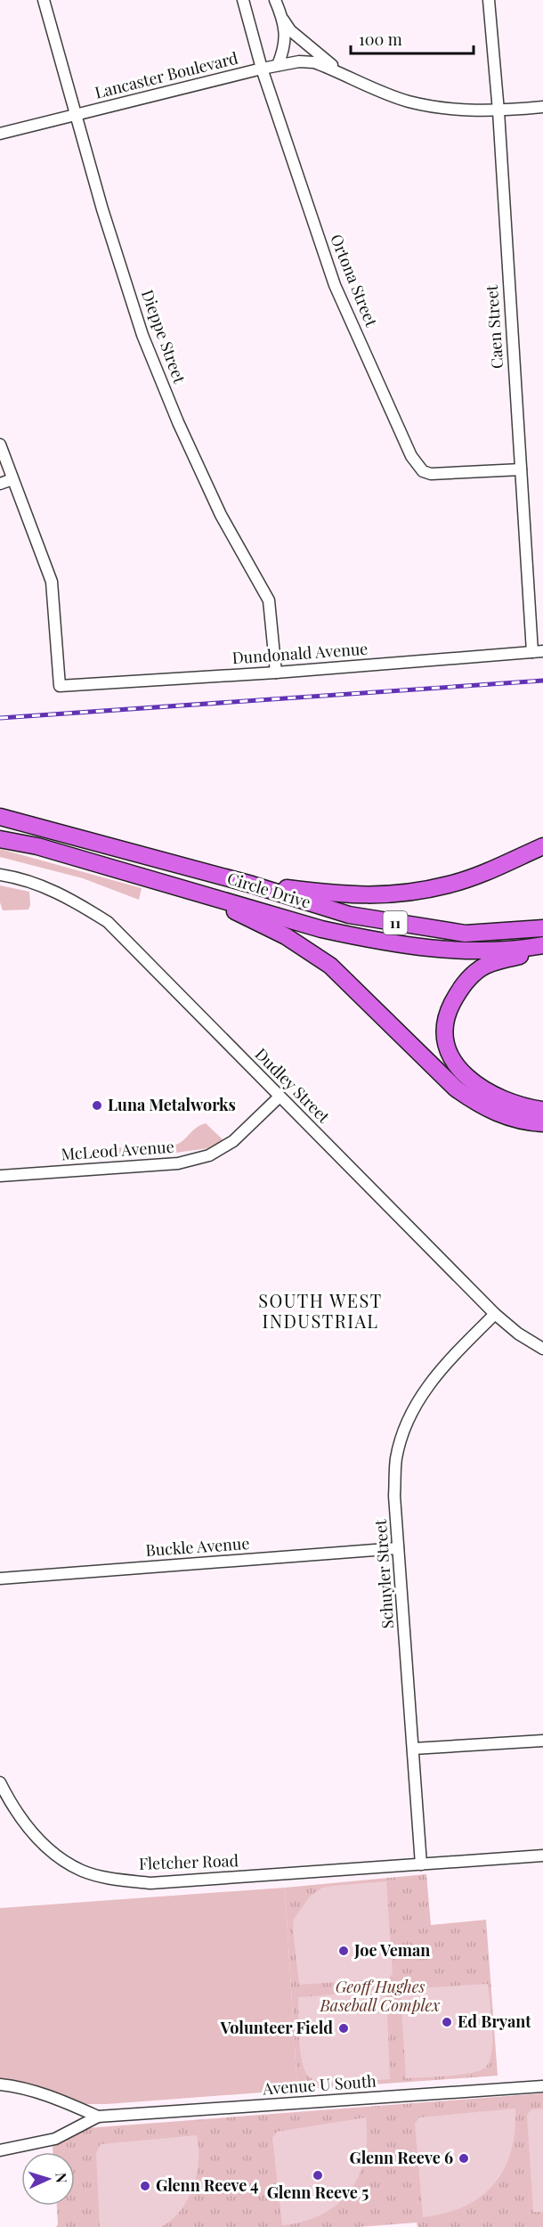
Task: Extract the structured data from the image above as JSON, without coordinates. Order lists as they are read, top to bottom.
{
  "streets": {
    "highway": ["Circle Drive", "11"],
    "street": [
      "Lancaster Boulevard",
      "Ortona Street",
      "Caen Street",
      "Dieppe Street",
      "Dundonald Avenue",
      "Dudley Street",
      "McLeod Avenue",
      "Buckle Avenue",
      "Schuyler Street",
      "Fletcher Road",
      "Avenue U South"
    ]
  },
  "crossings": [
    ["Lancaster Boulevard", "Ortona Street"],
    ["Lancaster Boulevard", "Caen Street"],
    ["Lancaster Boulevard", "Dieppe Street"],
    ["Ortona Street", "Caen Street"],
    ["Caen Street", "Dundonald Avenue"],
    ["Dieppe Street", "Dundonald Avenue"],
    ["Dudley Street", "McLeod Avenue"],
    ["Dudley Street", "Schuyler Street"],
    ["Buckle Avenue", "Schuyler Street"],
    ["Schuyler Street", "Fletcher Road"]
  ],
  "districts": ["SOUTH WEST INDUSTRIAL"],
  "parks": ["Geoff Hughes Baseball Complex"],
  "places": [
    "Luna Metalworks",
    "Joe Veman",
    "Ed Bryant",
    "Volunteer Field",
    "Glenn Reeve 6",
    "Glenn Reeve 5",
    "Glenn Reeve 4"
  ],
  "scale_bar": "100 m",
  "north": "right"
}
